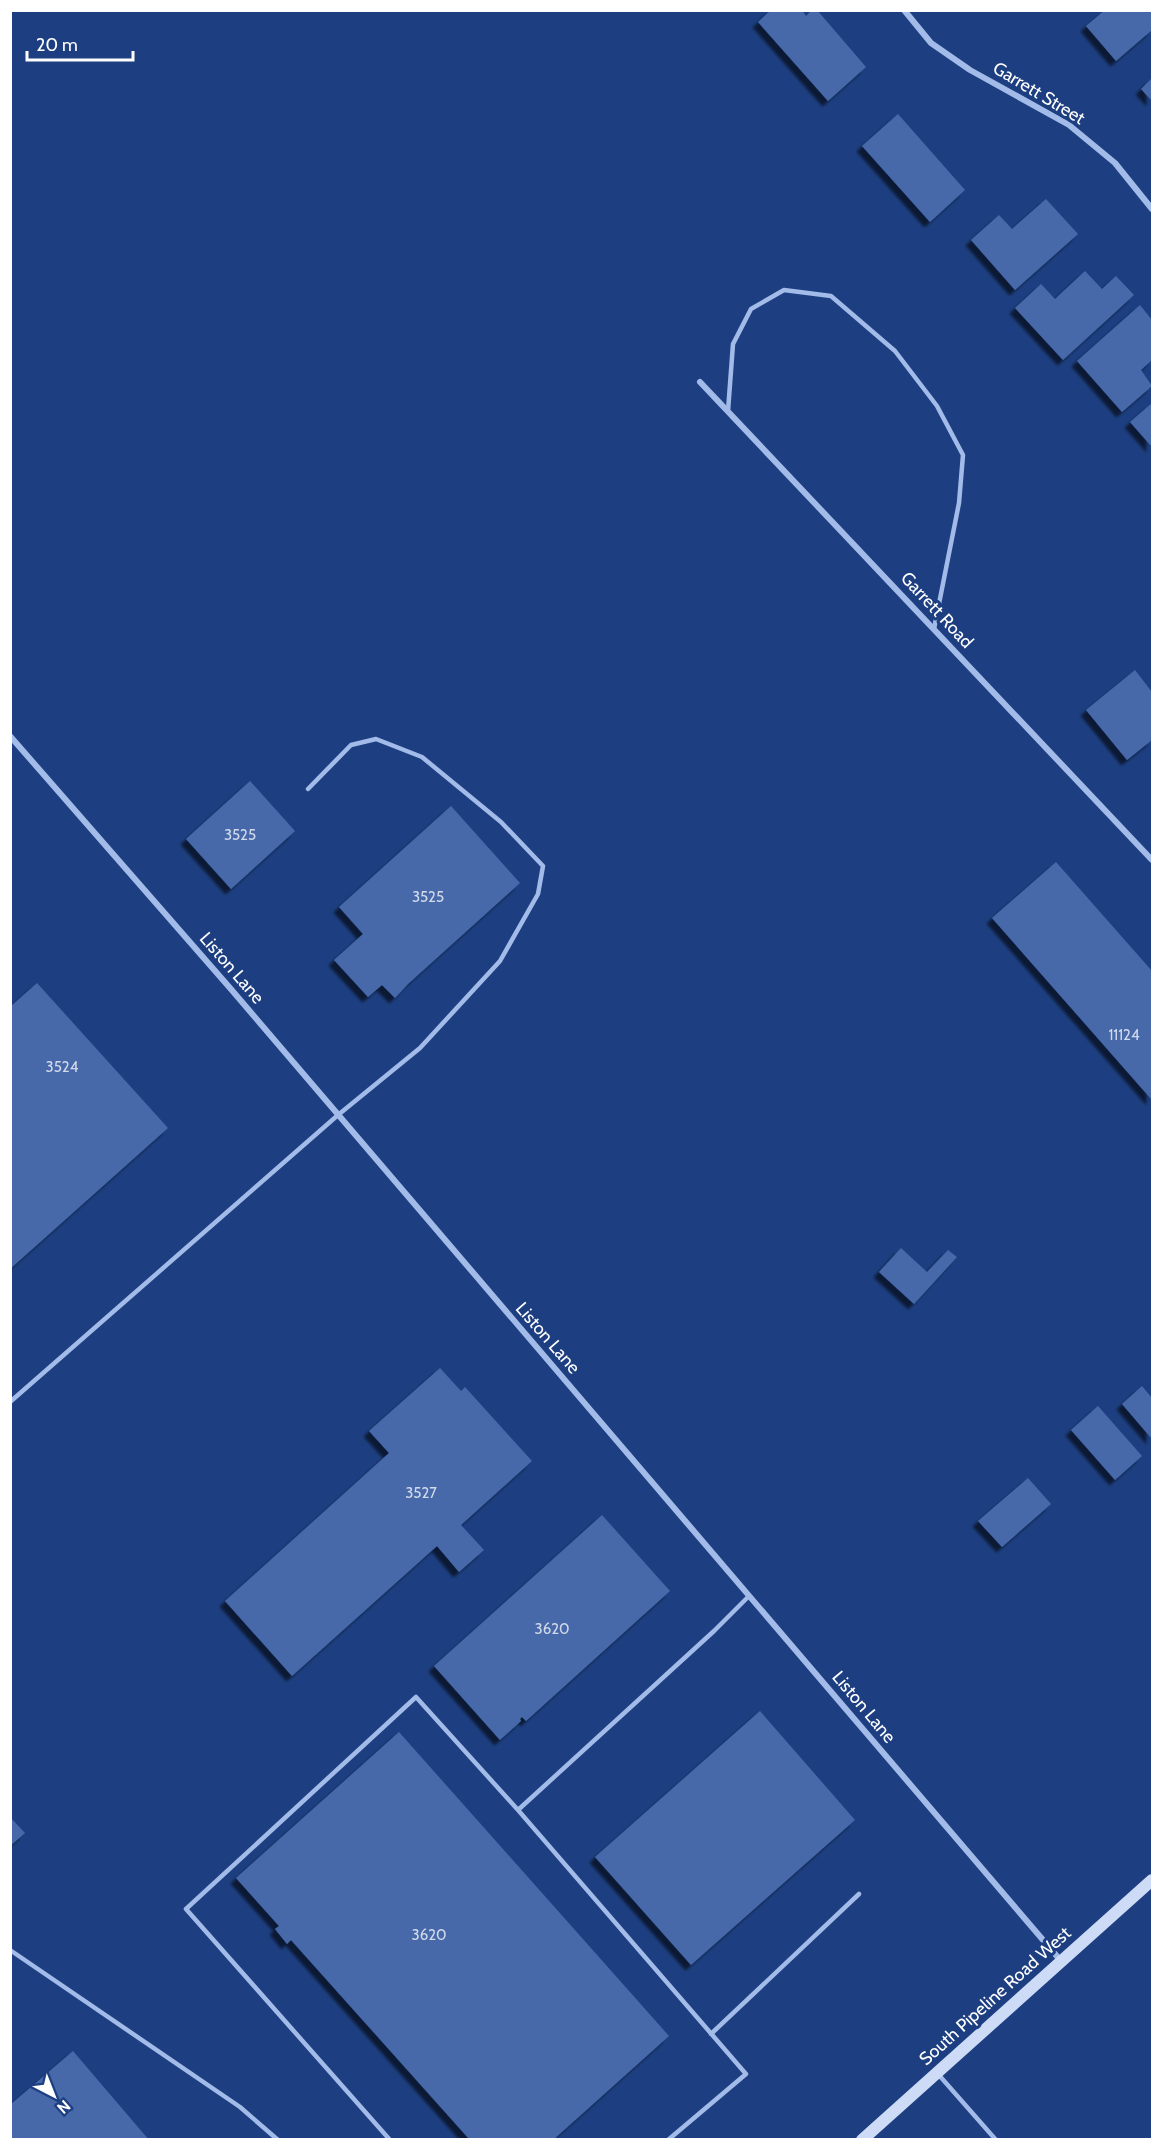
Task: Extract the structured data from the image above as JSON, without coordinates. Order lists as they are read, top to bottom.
{
  "streets": {
    "street": [
      "Garrett Street",
      "Garrett Road",
      "Liston Lane",
      "South Pipeline Road West"
    ]
  },
  "crossings": [
    ["Liston Lane", "South Pipeline Road West"]
  ],
  "house_numbers": [
    "3525",
    "3525",
    "11124",
    "3524",
    "3527",
    "3620",
    "3620"
  ],
  "scale_bar": "20 m",
  "north": "bottom right"
}
